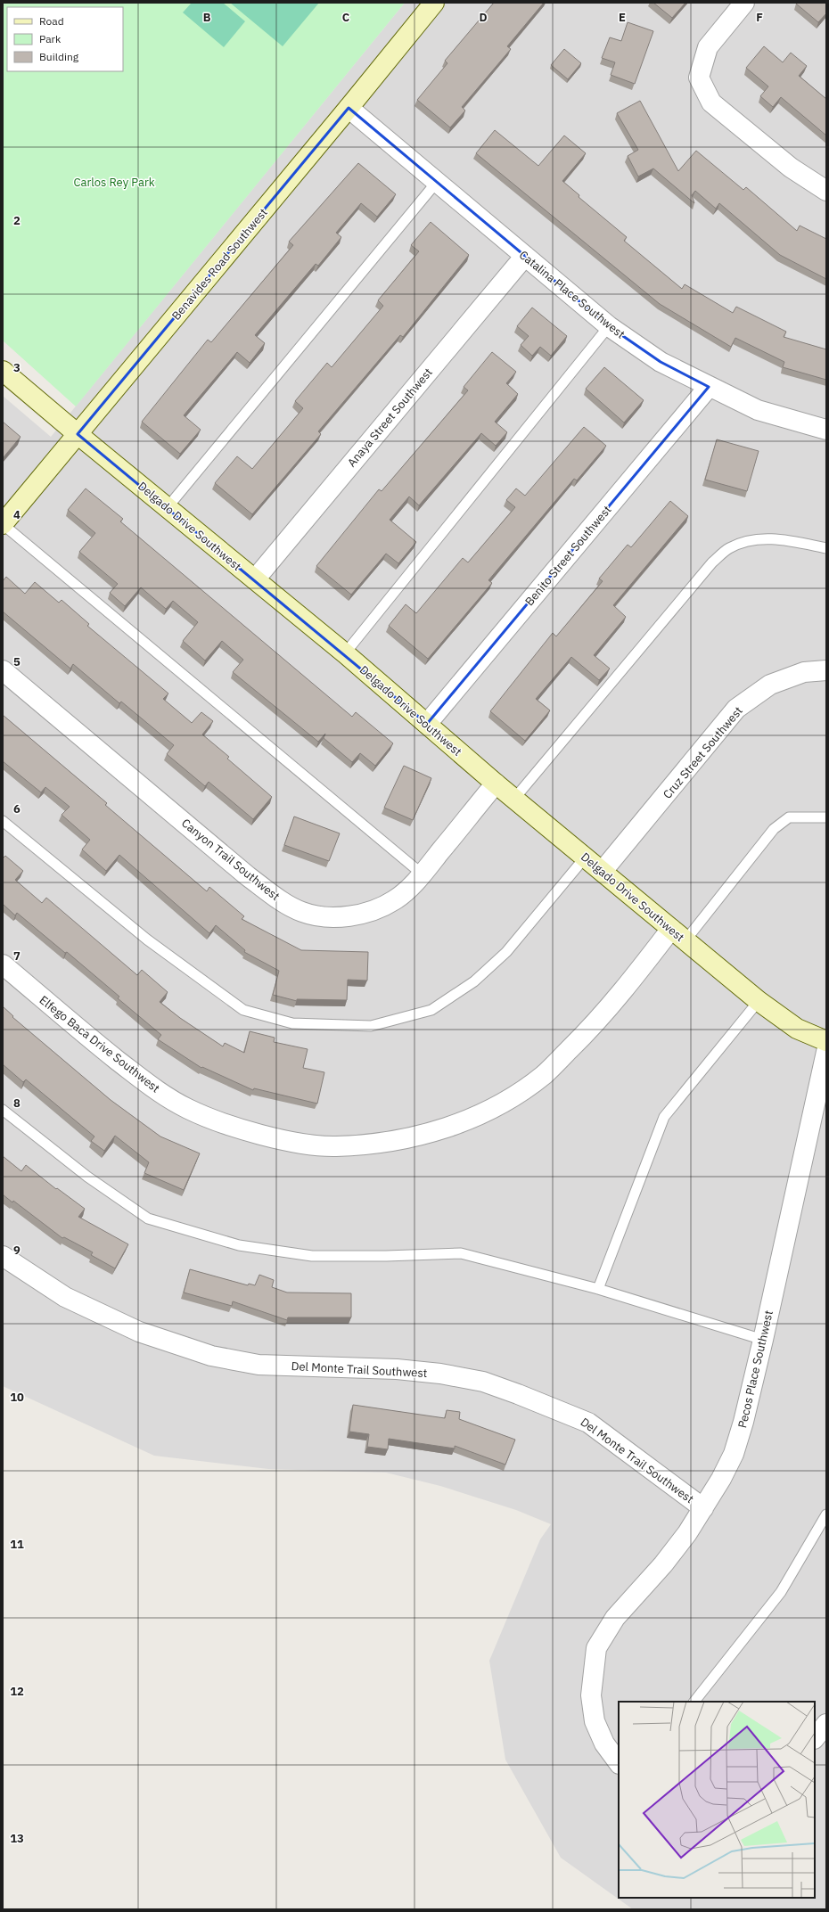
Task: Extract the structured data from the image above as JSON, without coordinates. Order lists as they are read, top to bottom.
{
  "streets": {
    "street": [
      "Benavides Road Southwest",
      "Catalina Place Southwest",
      "Anaya Street Southwest",
      "Delgado Drive Southwest",
      "Benito Street Southwest",
      "Cruz Street Southwest",
      "Canyon Trail Southwest",
      "Elfego Baca Drive Southwest",
      "Del Monte Trail Southwest",
      "Pecos Place Southwest"
    ]
  },
  "crossings": [
    ["Benavides Road Southwest", "Catalina Place Southwest"],
    ["Benavides Road Southwest", "Delgado Drive Southwest"],
    ["Catalina Place Southwest", "Anaya Street Southwest"],
    ["Catalina Place Southwest", "Benito Street Southwest"],
    ["Anaya Street Southwest", "Delgado Drive Southwest"],
    ["Delgado Drive Southwest", "Benito Street Southwest"],
    ["Delgado Drive Southwest", "Cruz Street Southwest"],
    ["Delgado Drive Southwest", "Canyon Trail Southwest"],
    ["Delgado Drive Southwest", "Elfego Baca Drive Southwest"],
    ["Del Monte Trail Southwest", "Pecos Place Southwest"]
  ],
  "parks": ["Carlos Rey Park"],
  "legend": ["Road", "Park", "Building"],
  "grid": {
    "columns": [
      "B",
      "C",
      "D",
      "E",
      "F"
    ],
    "rows": [
      "2",
      "3",
      "4",
      "5",
      "6",
      "7",
      "8",
      "9",
      "10",
      "11",
      "12",
      "13"
    ]
  }
}
